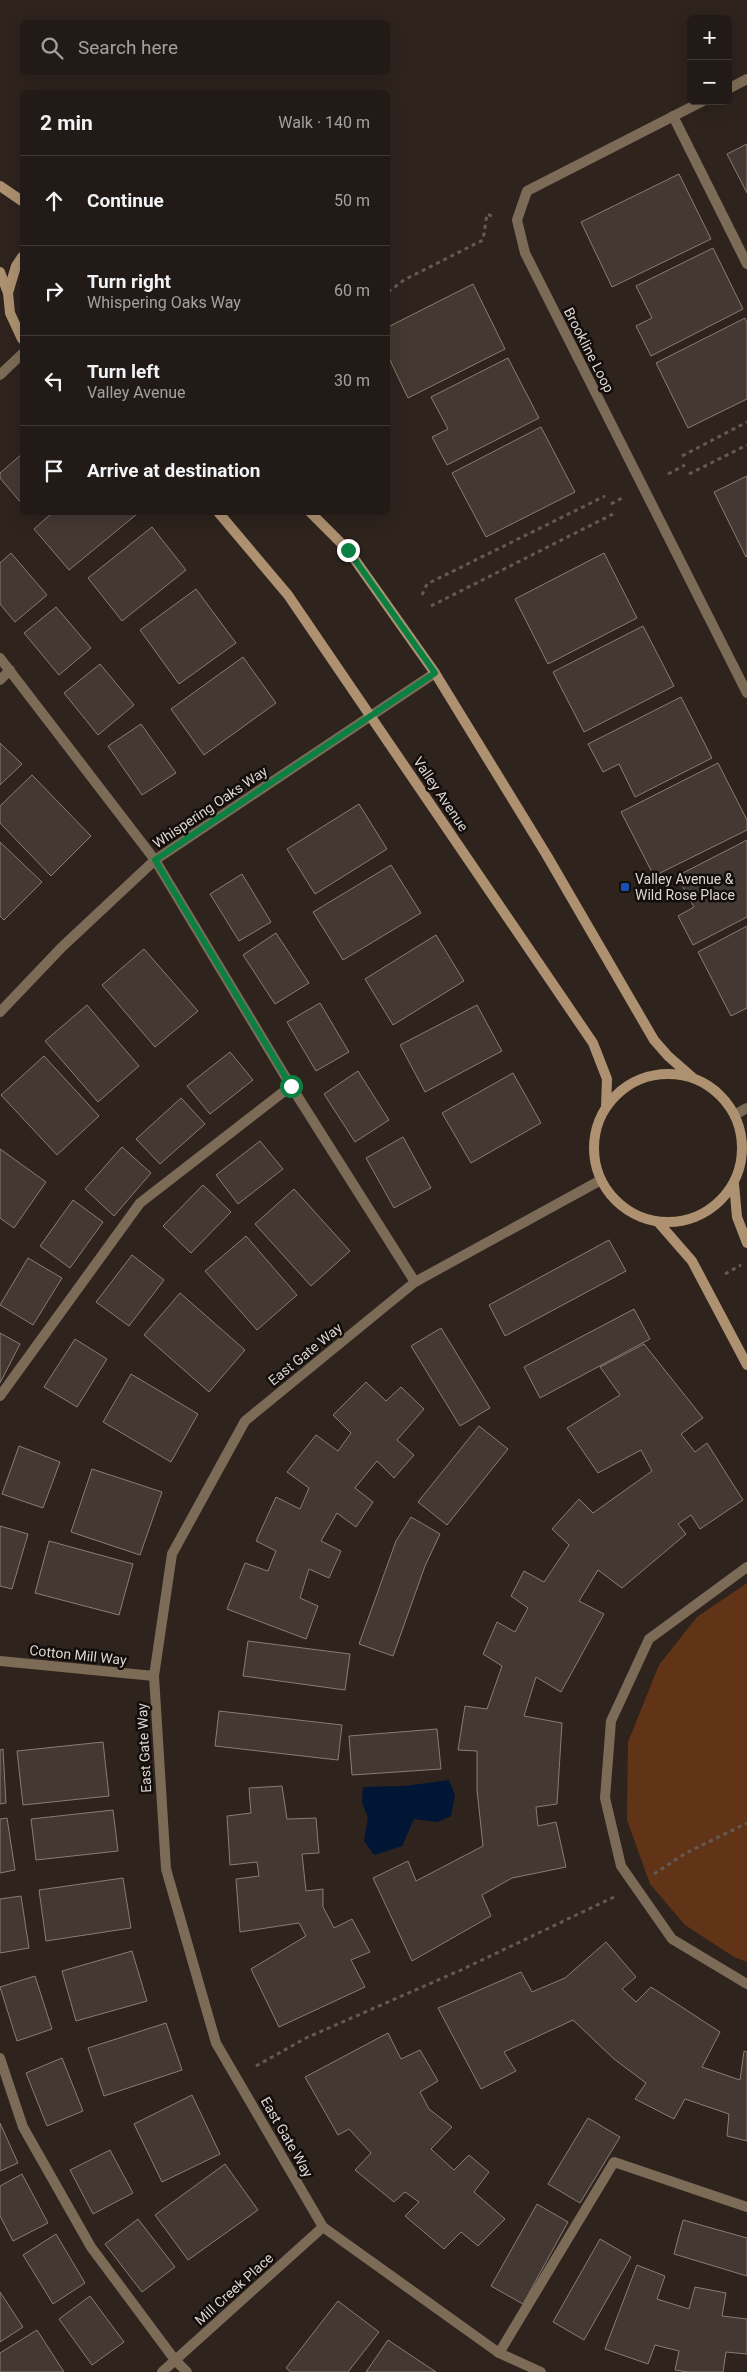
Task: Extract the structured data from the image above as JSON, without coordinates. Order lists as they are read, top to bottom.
{
  "streets": {
    "street": [
      "Brookline Loop",
      "Valley Avenue",
      "Whispering Oaks Way",
      "East Gate Way",
      "Cotton Mill Way",
      "Mill Creek Place"
    ]
  },
  "crossings": [
    ["Valley Avenue", "Whispering Oaks Way"],
    ["Valley Avenue", "East Gate Way"],
    ["East Gate Way", "Cotton Mill Way"],
    ["East Gate Way", "Mill Creek Place"]
  ],
  "places": {
    "transit": ["Valley Avenue & Wild Rose Place"]
  },
  "page": {
    "map_buttons": ["+", "−"],
    "search": "Search here",
    "heading": ["2 min", "Walk · 140 m"],
    "list": [
      ["Continue", "50 m"],
      ["Turn right", "Whispering Oaks Way", "60 m"],
      ["Turn left", "Valley Avenue", "30 m"],
      "Arrive at destination"
    ]
  }
}
